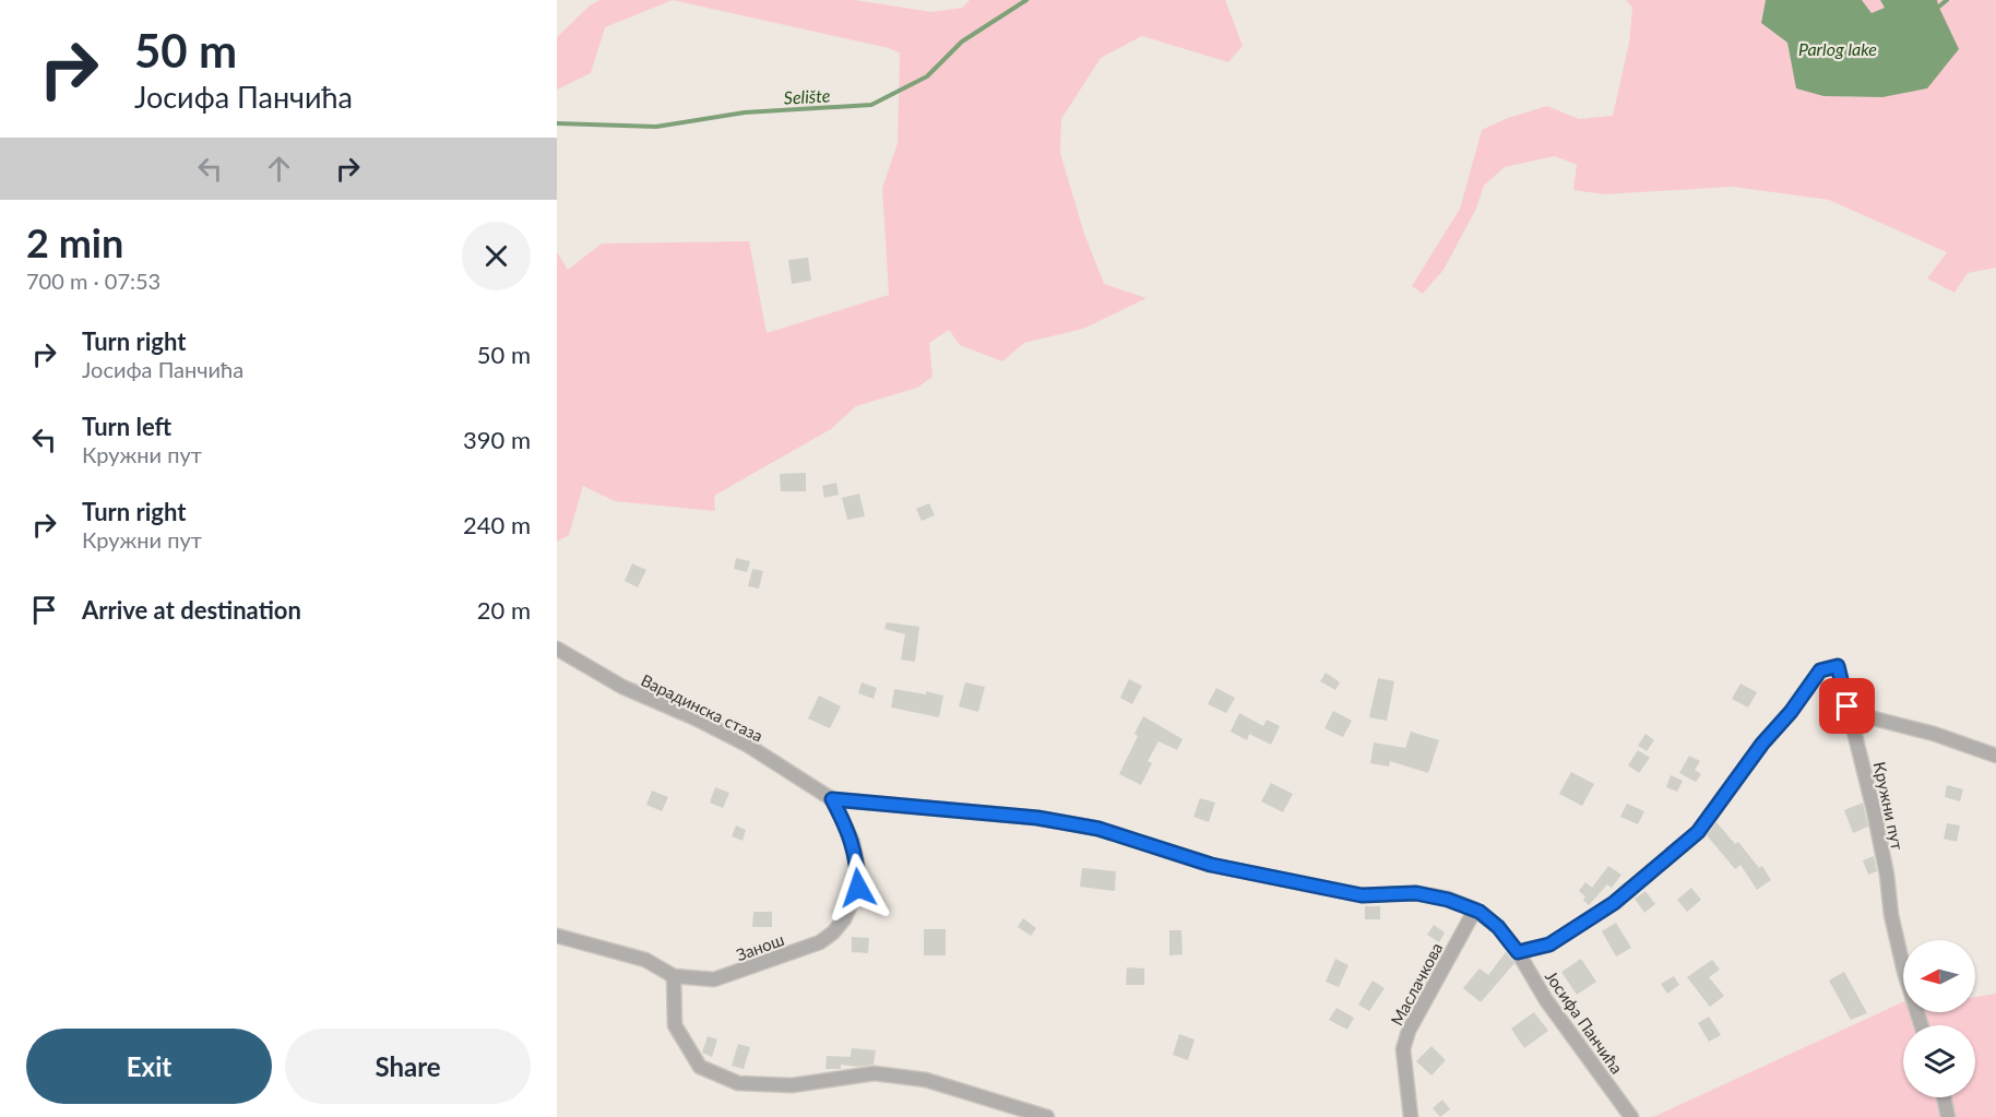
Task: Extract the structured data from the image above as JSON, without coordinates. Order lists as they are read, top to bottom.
{
  "streets": {
    "street": [
      "Варадинска стаза",
      "Кружни пут",
      "Занош",
      "Маслачкова",
      "Јосифа Панчића"
    ]
  },
  "crossings": [
    ["Варадинска стаза", "Занош"],
    ["Варадинска стаза", "Јосифа Панчића"],
    ["Кружни пут", "Јосифа Панчића"],
    ["Занош", "Јосифа Панчића"],
    ["Маслачкова", "Јосифа Панчића"]
  ],
  "water": ["Parlog lake", "Selište"],
  "north": "left",
  "page": {
    "turn": ["50 m", "Јосифа Панчића"],
    "heading": ["2 min", "700 m · 07:53"],
    "list": [
      {
        "name": "Turn right",
        "note": "Јосифа Панчића",
        "value": "50 m"
      },
      {
        "name": "Turn left",
        "note": "Кружни пут",
        "value": "390 m"
      },
      {
        "name": "Turn right",
        "note": "Кружни пут",
        "value": "240 m"
      },
      {
        "name": "Arrive at destination",
        "value": "20 m"
      }
    ],
    "buttons": ["Exit", "Share"]
  }
}
